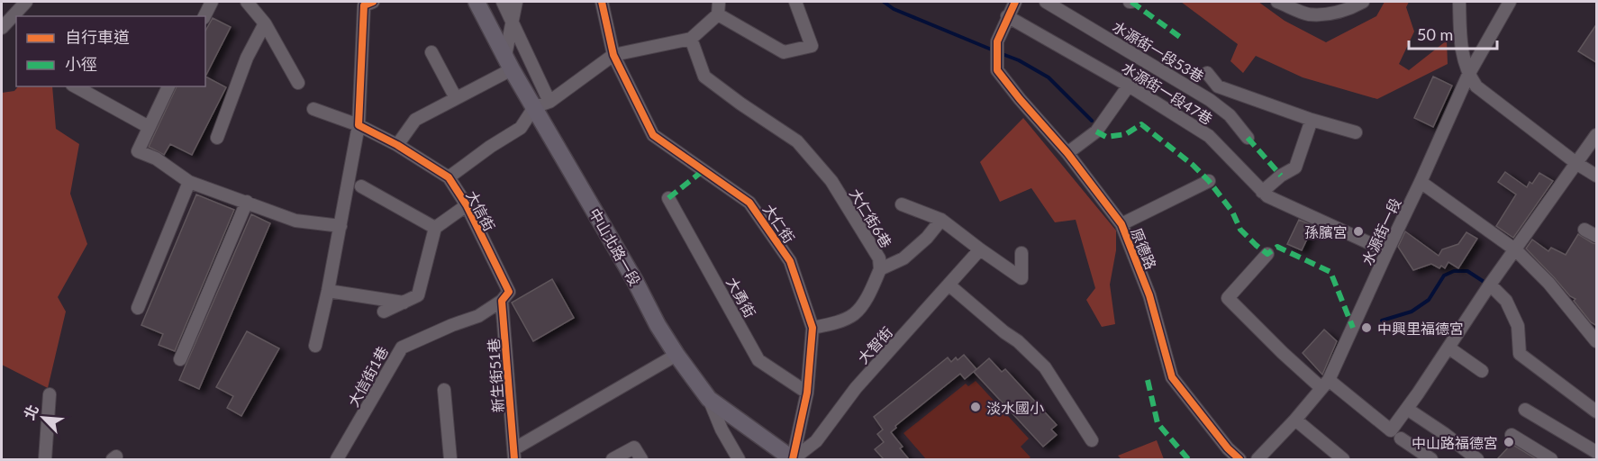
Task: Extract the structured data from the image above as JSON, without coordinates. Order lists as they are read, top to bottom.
{
  "streets": {
    "main road": ["中山北路一段"],
    "street": [
      "水源街一段53巷",
      "水源街一段47巷",
      "大信街",
      "大仁街6巷",
      "大仁街",
      "水源街一段",
      "原德路",
      "大勇街",
      "大智街",
      "新生街51巷",
      "大信街1巷"
    ]
  },
  "crossings": [
    ["水源街一段47巷", "水源街一段"],
    ["水源街一段47巷", "原德路"],
    ["大信街", "新生街51巷"],
    ["大信街", "大信街1巷"],
    ["大仁街", "中山北路一段"],
    ["大仁街", "大勇街"],
    ["大仁街", "大智街"],
    ["中山北路一段", "大智街"],
    ["新生街51巷", "大信街1巷"]
  ],
  "places": [
    "孫臏宮",
    "中興里福德宮",
    "淡水國小",
    "中山路福德宮"
  ],
  "legend": ["自行車道", "小徑"],
  "scale_bar": "50 m",
  "north": "top left"
}
